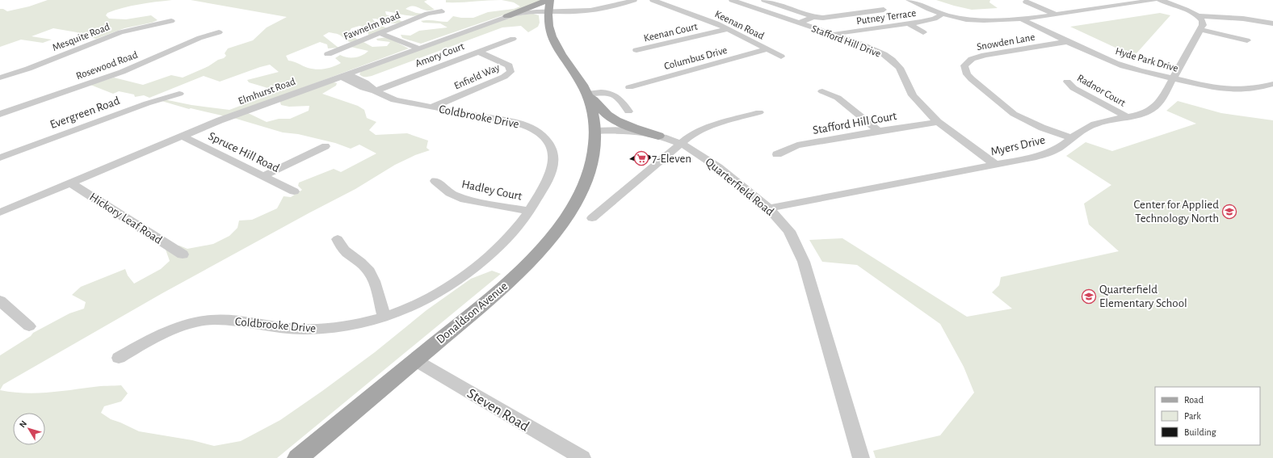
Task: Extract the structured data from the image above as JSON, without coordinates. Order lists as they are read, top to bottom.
{
  "streets": {
    "main road": ["Donaldson Avenue"],
    "street": [
      "Putney Terrace",
      "Keenan Road",
      "Fawnelm Road",
      "Keenan Court",
      "Mesquite Road",
      "Stafford Hill Drive",
      "Snowden Lane",
      "Amory Court",
      "Columbus Drive",
      "Hyde Park Drive",
      "Rosewood Road",
      "Enfield Way",
      "Radnor Court",
      "Elmhurst Road",
      "Evergreen Road",
      "Coldbrooke Drive",
      "Stafford Hill Court",
      "Myers Drive",
      "Spruce Hill Road",
      "Quarterfield Road",
      "Hadley Court",
      "Hickory Leaf Road",
      "Steven Road"
    ]
  },
  "crossings": [
    ["Putney Terrace", "Stafford Hill Drive"],
    ["Keenan Road", "Keenan Court"],
    ["Keenan Road", "Columbus Drive"],
    ["Stafford Hill Drive", "Stafford Hill Court"],
    ["Stafford Hill Drive", "Myers Drive"],
    ["Snowden Lane", "Hyde Park Drive"],
    ["Snowden Lane", "Myers Drive"],
    ["Amory Court", "Enfield Way"],
    ["Amory Court", "Coldbrooke Drive"],
    ["Hyde Park Drive", "Myers Drive"],
    ["Enfield Way", "Coldbrooke Drive"],
    ["Radnor Court", "Myers Drive"],
    ["Elmhurst Road", "Coldbrooke Drive"],
    ["Elmhurst Road", "Spruce Hill Road"],
    ["Elmhurst Road", "Hickory Leaf Road"],
    ["Coldbrooke Drive", "Hadley Court"],
    ["Myers Drive", "Quarterfield Road"],
    ["Quarterfield Road", "Donaldson Avenue"],
    ["Donaldson Avenue", "Steven Road"]
  ],
  "places": {
    "supermarket": ["7-Eleven"],
    "school or university": ["Center for Applied Technology North", "Quarterfield Elementary School"]
  },
  "legend": ["Road", "Park", "Building"],
  "north": "top left"
}
